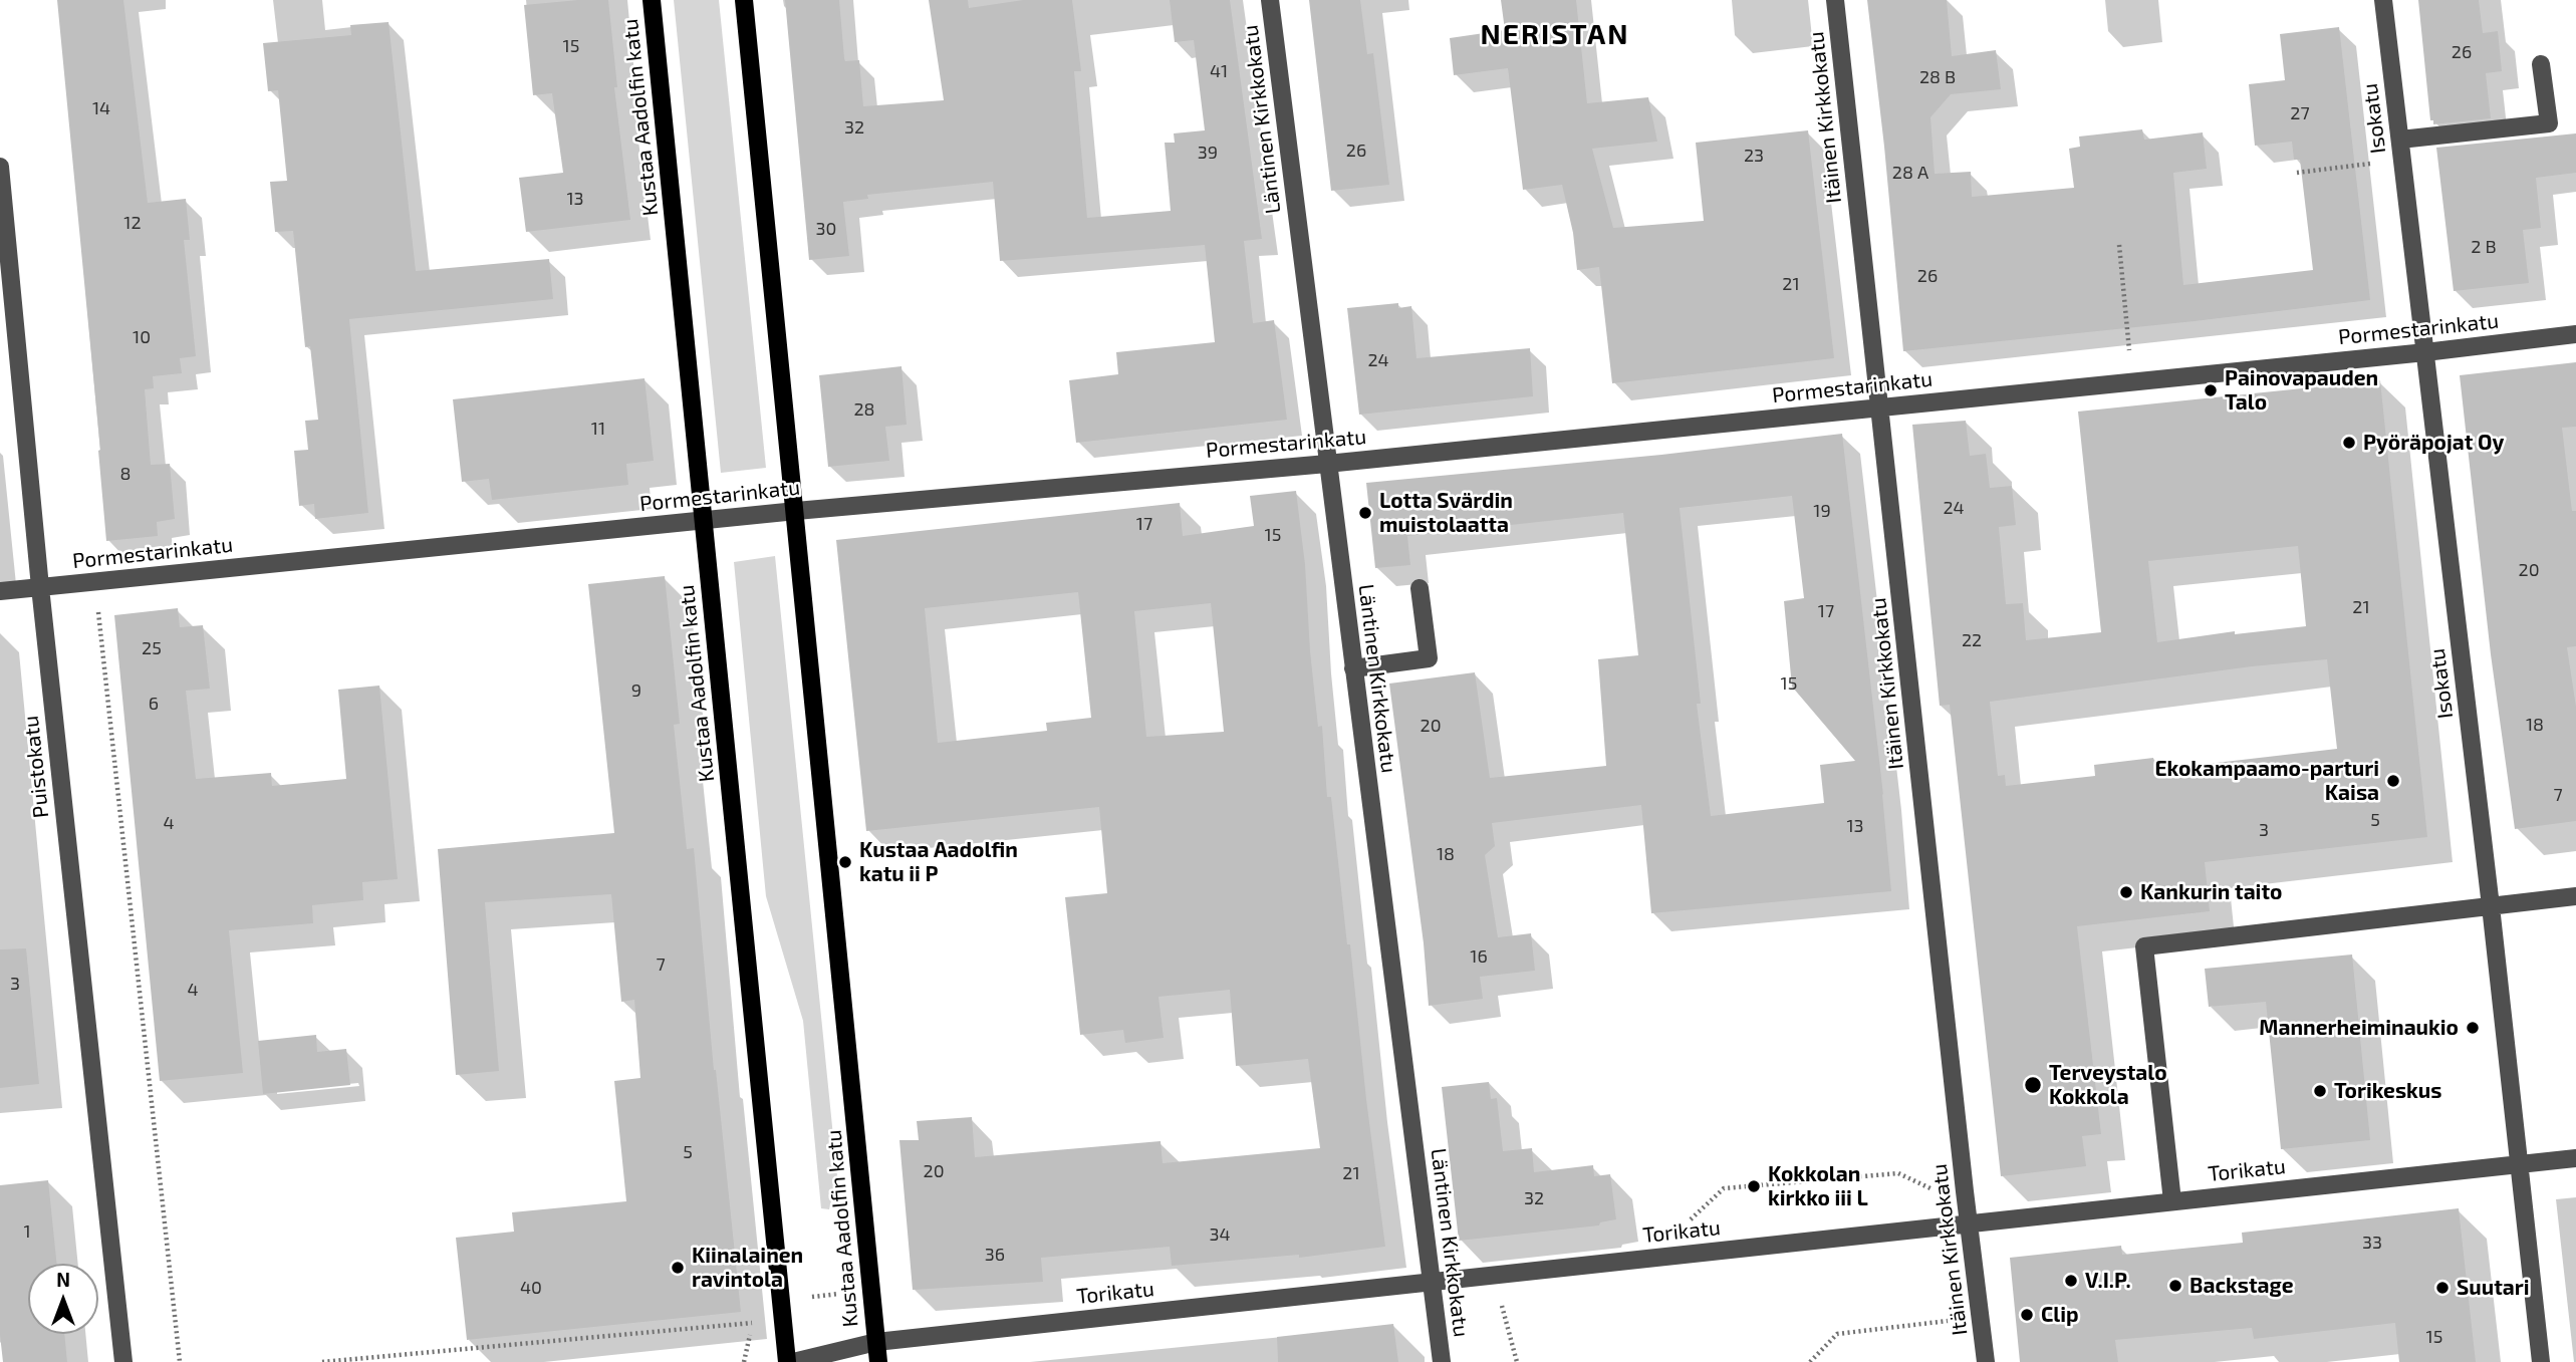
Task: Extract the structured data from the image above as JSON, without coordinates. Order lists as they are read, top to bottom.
{
  "streets": {
    "main road": ["Kustaa Aadolfin katu"],
    "street": [
      "Itäinen Kirkkokatu",
      "Isokatu",
      "Läntinen Kirkkokatu",
      "Pormestarinkatu",
      "Puistokatu",
      "Torikatu"
    ]
  },
  "crossings": [
    ["Kustaa Aadolfin katu", "Pormestarinkatu"],
    ["Kustaa Aadolfin katu", "Torikatu"],
    ["Itäinen Kirkkokatu", "Pormestarinkatu"],
    ["Itäinen Kirkkokatu", "Torikatu"],
    ["Isokatu", "Pormestarinkatu"],
    ["Isokatu", "Torikatu"],
    ["Läntinen Kirkkokatu", "Pormestarinkatu"],
    ["Läntinen Kirkkokatu", "Torikatu"],
    ["Pormestarinkatu", "Puistokatu"]
  ],
  "districts": ["NERISTAN"],
  "places": [
    "Painovapauden Talo",
    "Pyöräpojat Oy",
    "Lotta Svärdin muistolaatta",
    "Ekokampaamo-parturi Kaisa",
    "Kustaa Aadolfin katu ii P",
    "Kankurin taito",
    "Mannerheiminaukio",
    "Terveystalo Kokkola",
    "Torikeskus",
    "Kokkolan kirkko iii L",
    "Kiinalainen ravintola",
    "V.I.P.",
    "Backstage",
    "Suutari",
    "Clip"
  ],
  "house_numbers": [
    "15",
    "26",
    "41",
    "28 B",
    "14",
    "27",
    "32",
    "26",
    "39",
    "23",
    "28 A",
    "13",
    "12",
    "30",
    "2 B",
    "26",
    "21",
    "10",
    "24",
    "28",
    "11",
    "8",
    "24",
    "19",
    "17",
    "15",
    "20",
    "21",
    "17",
    "22",
    "25",
    "15",
    "9",
    "6",
    "18",
    "20",
    "7",
    "5",
    "4",
    "13",
    "3",
    "18",
    "16",
    "7",
    "3",
    "4",
    "5",
    "20",
    "21",
    "32",
    "1",
    "34",
    "33",
    "36",
    "40",
    "15"
  ],
  "north": "top"
}
